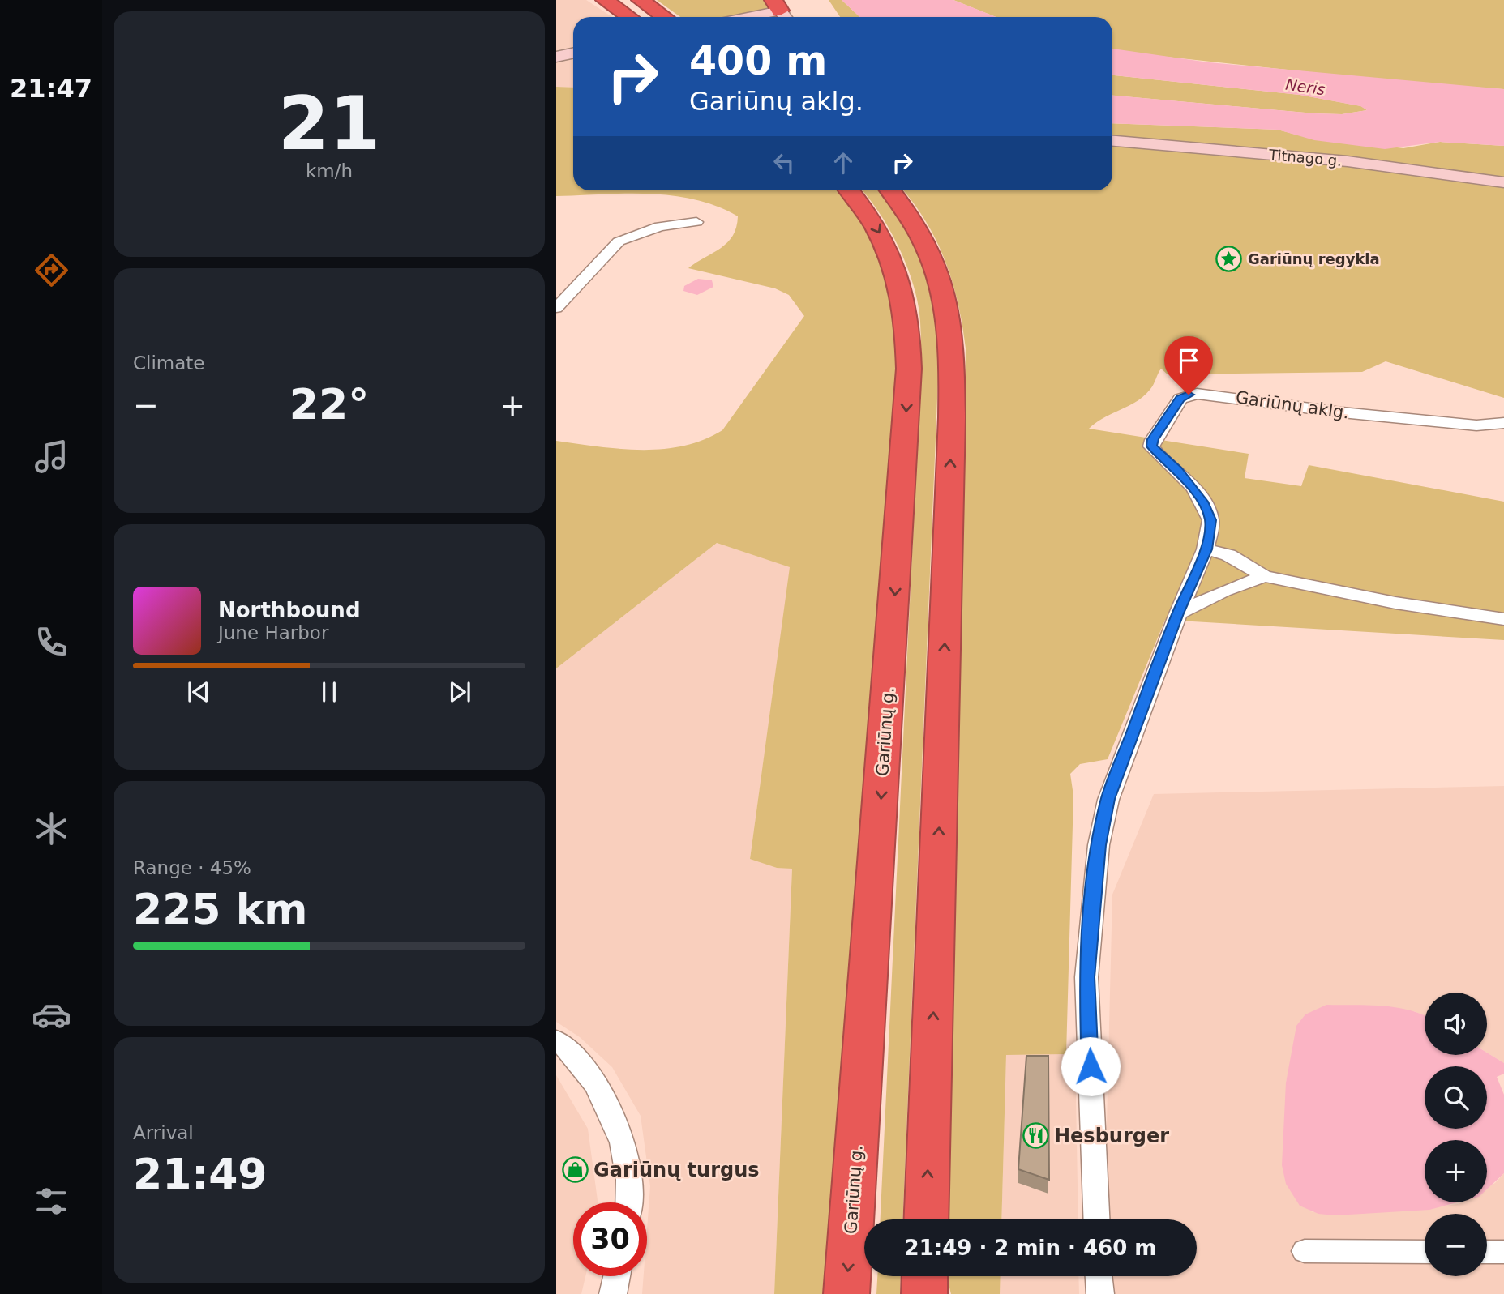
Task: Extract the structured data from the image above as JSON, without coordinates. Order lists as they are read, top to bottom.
{
  "streets": {
    "highway": ["Gariūnų g."],
    "street": ["Titnago g.", "Gariūnų aklg."]
  },
  "water": ["Neris"],
  "places": {
    "place": ["Gariūnų regykla"],
    "restaurant": ["Hesburger"],
    "shop": ["Gariūnų turgus"]
  },
  "page": {
    "tabs": "21:47",
    "tile": [
      ["21", "km/h"],
      "Climate",
      ["Range · 45%", "225 km"],
      ["Arrival", "21:49"]
    ],
    "turn": ["400 m", "Gariūnų aklg."],
    "heat": ["−", "22°", "+"],
    "song": ["Northbound", "June Harbor"],
    "map_buttons": ["+", "−"],
    "limit": "30",
    "trip": "21:49 · 2 min · 460 m"
  }
}
